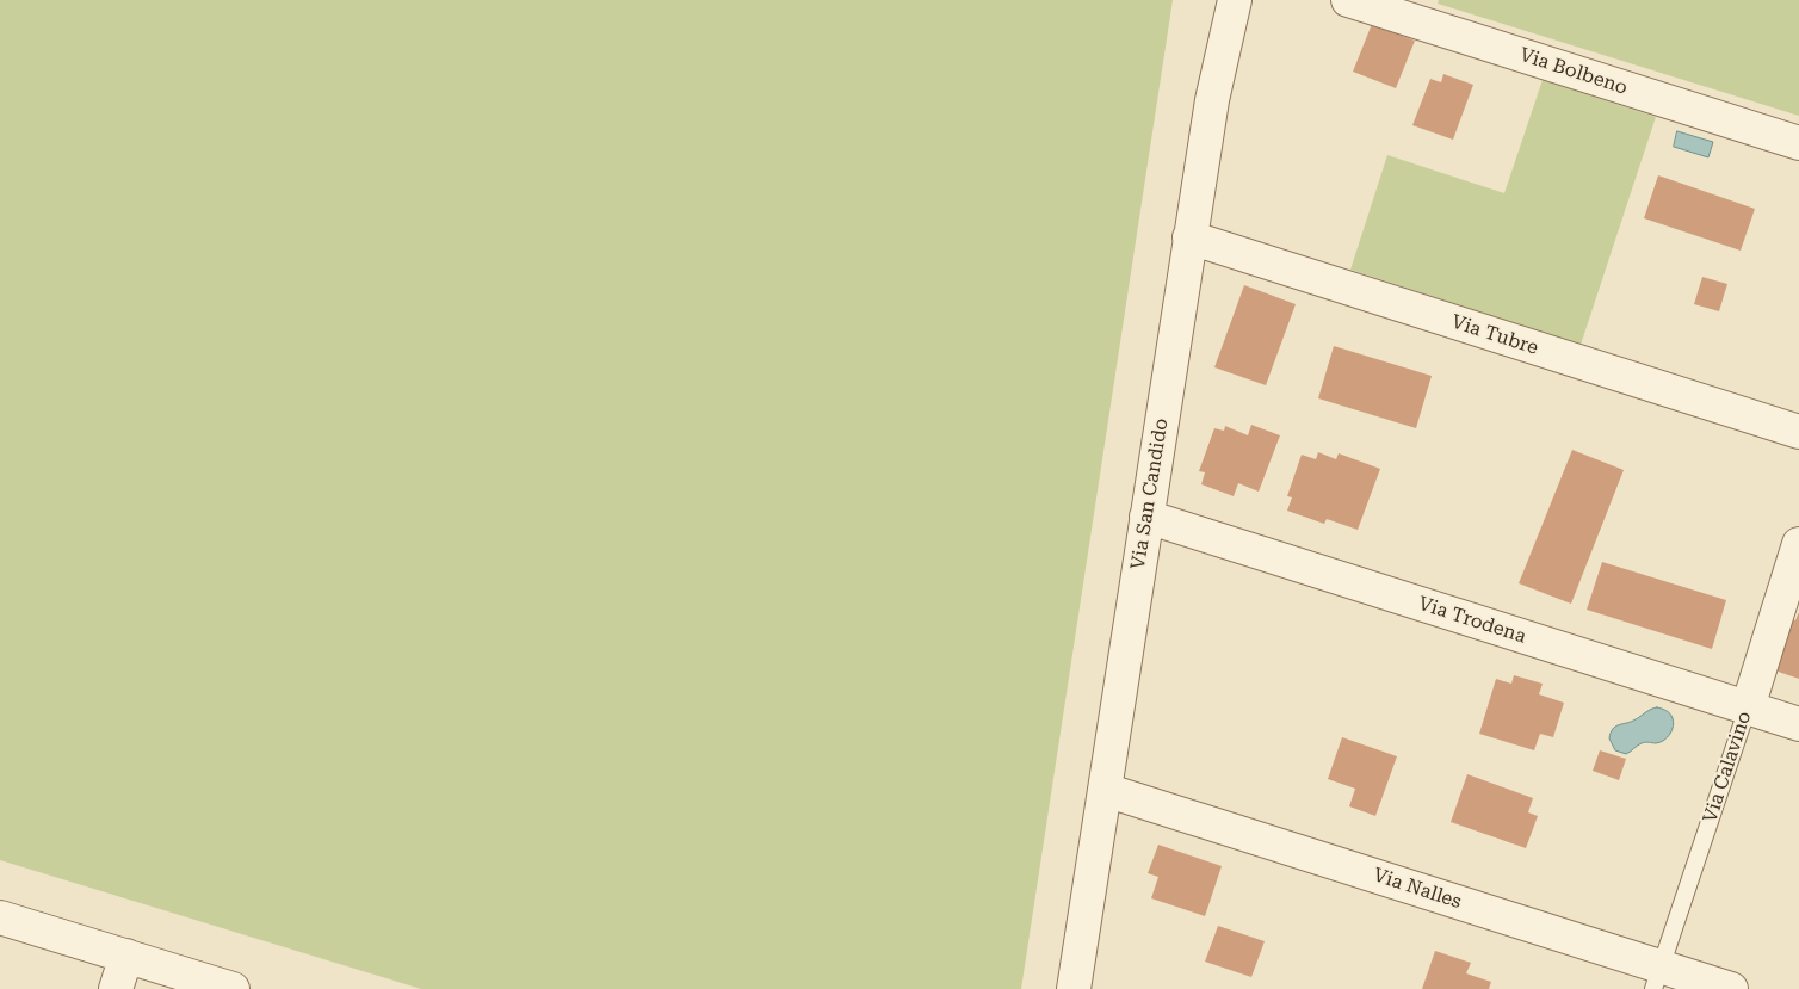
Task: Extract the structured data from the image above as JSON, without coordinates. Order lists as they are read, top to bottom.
{
  "streets": {
    "street": [
      "Via Bolbeno",
      "Via Tubre",
      "Via San Candido",
      "Via Trodena",
      "Via Calavino",
      "Via Nalles"
    ]
  },
  "crossings": [
    ["Via Tubre", "Via San Candido"],
    ["Via San Candido", "Via Trodena"],
    ["Via San Candido", "Via Nalles"],
    ["Via Trodena", "Via Calavino"],
    ["Via Calavino", "Via Nalles"]
  ]
}
